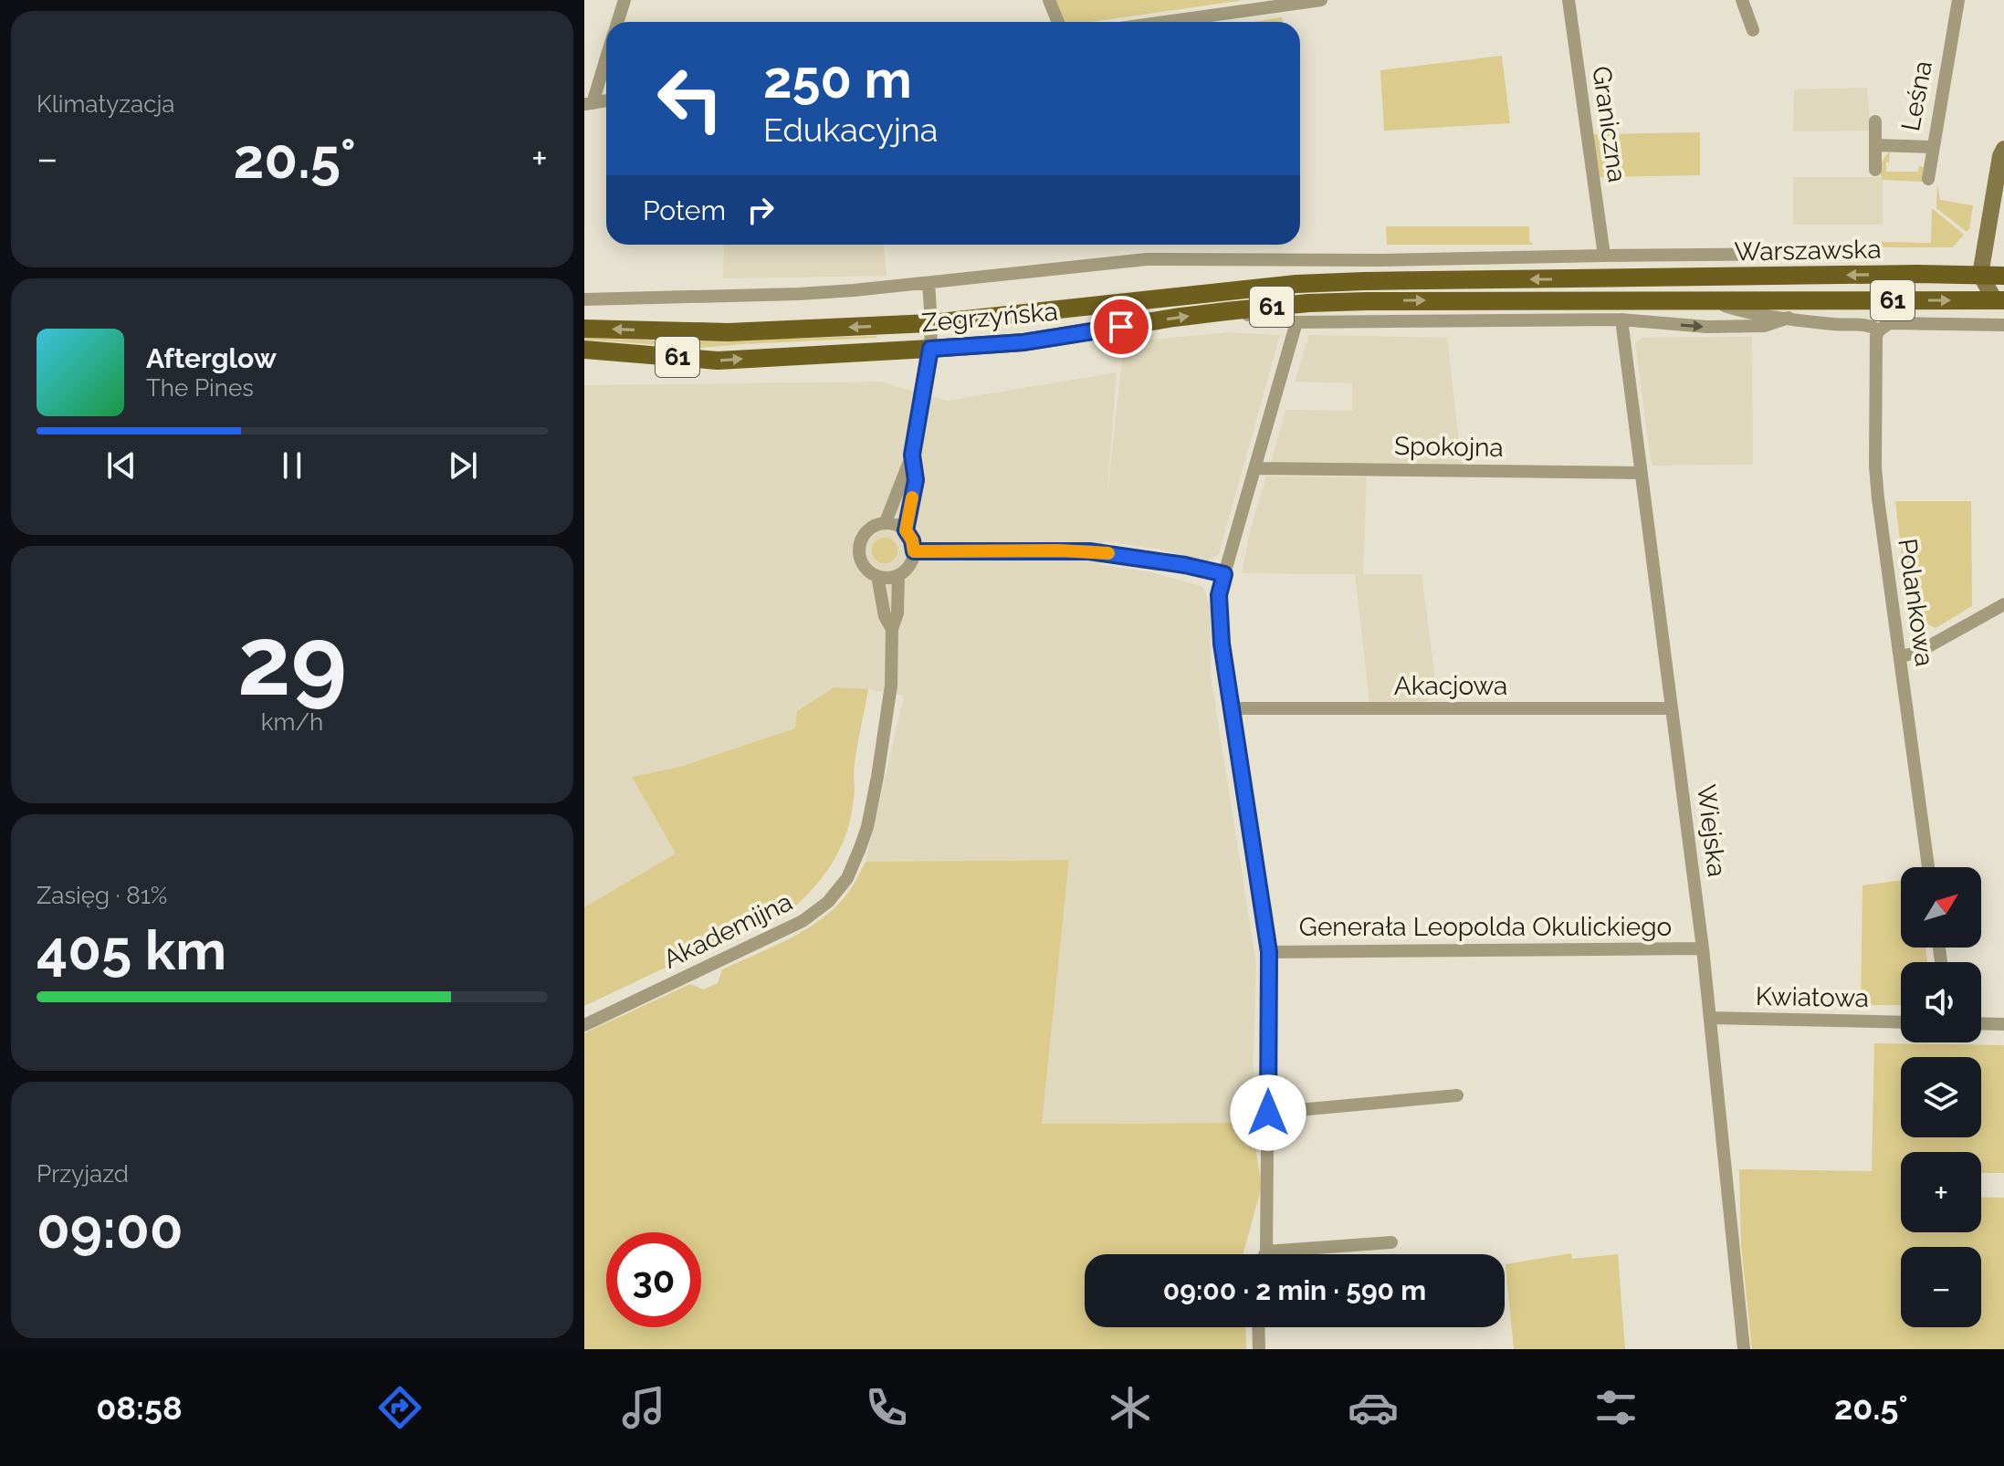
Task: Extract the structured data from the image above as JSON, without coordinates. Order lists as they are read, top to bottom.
{
  "streets": {
    "main road": ["Warszawska", "61", "Zegrzyńska"],
    "street": [
      "Leśna",
      "Graniczna",
      "Spokojna",
      "Polankowa",
      "Akacjowa",
      "Wiejska",
      "Generała Leopolda Okulickiego",
      "Akademijna",
      "Kwiatowa"
    ]
  },
  "crossings": [
    ["Warszawska", "Zegrzyńska"],
    ["Spokojna", "Wiejska"],
    ["Akacjowa", "Wiejska"],
    ["Wiejska", "Generała Leopolda Okulickiego"],
    ["Wiejska", "Kwiatowa"]
  ],
  "north": "top right",
  "page": {
    "tile": [
      "Klimatyzacja",
      ["29", "km/h"],
      ["Zasięg · 81%", "405 km"],
      ["Przyjazd", "09:00"]
    ],
    "turn": ["250 m", "Edukacyjna"],
    "heat": ["−", "20.5°", "+"],
    "then": "Potem",
    "song": ["Afterglow", "The Pines"],
    "map_buttons": ["+", "−"],
    "limit": "30",
    "trip": "09:00 · 2 min · 590 m",
    "tabs": ["08:58", "20.5°"]
  }
}
